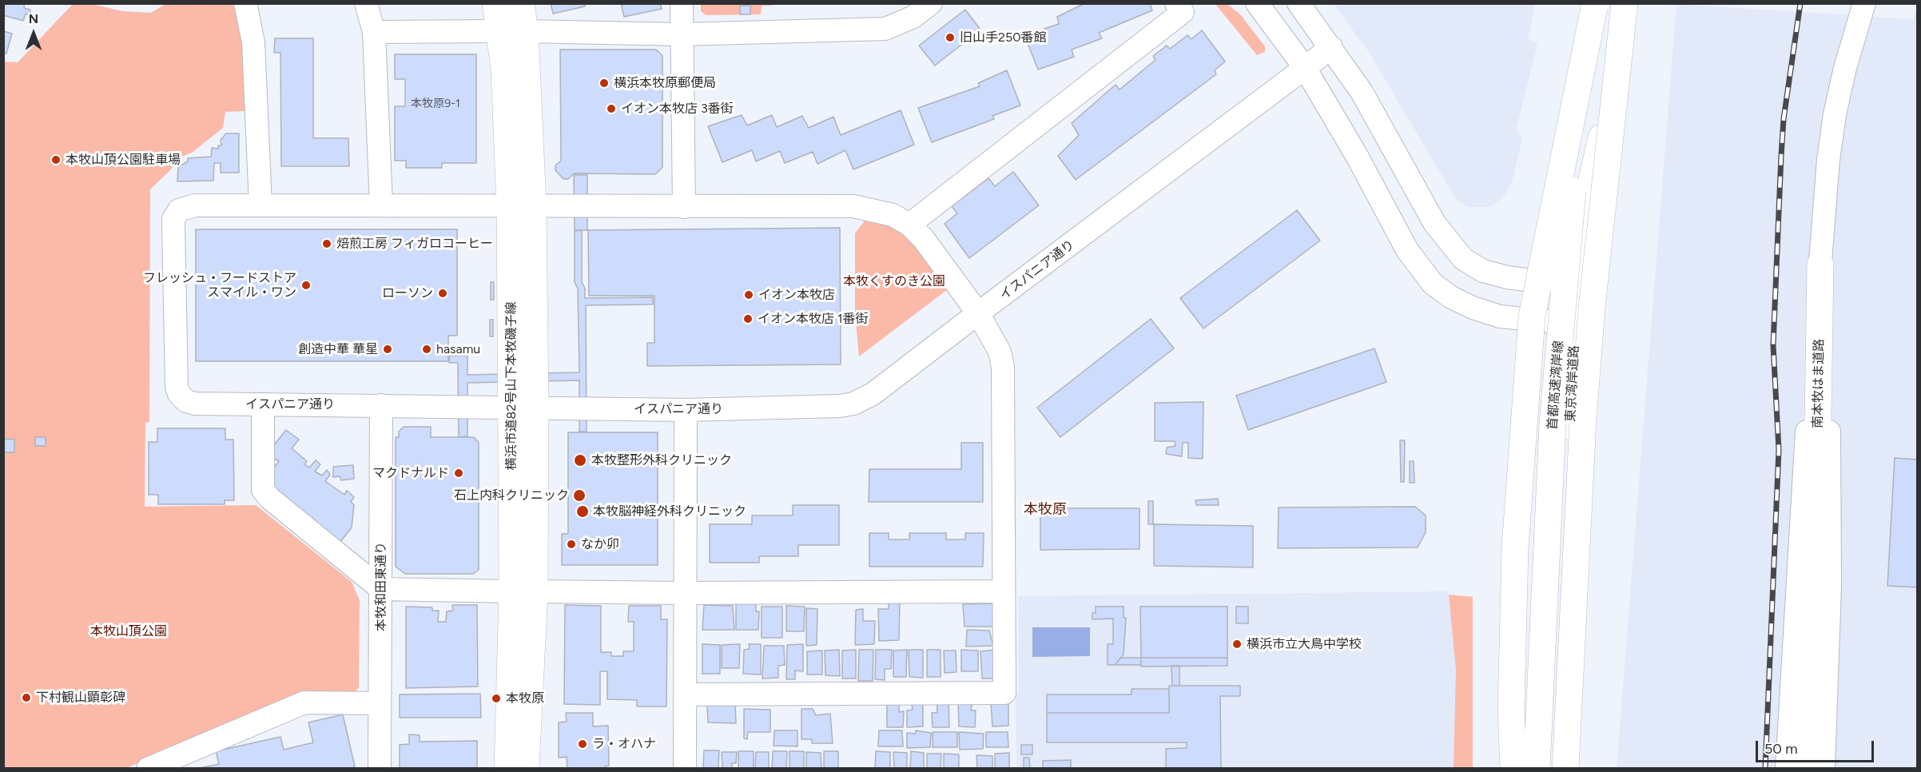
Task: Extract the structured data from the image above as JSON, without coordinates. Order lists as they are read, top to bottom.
{
  "streets": {
    "main road": [
      "東京湾岸道路",
      "南本牧はま道路",
      "首都高速湾岸線",
      "横浜市道82号山下本牧磯子線"
    ],
    "street": ["イスパニア通り", "本牧和田東通り"]
  },
  "crossings": [
    ["イスパニア通り", "横浜市道82号山下本牧磯子線"],
    ["イスパニア通り", "本牧和田東通り"]
  ],
  "districts": ["本牧原"],
  "parks": ["本牧くすのき公園", "本牧山頂公園"],
  "places": [
    "旧山手250番館",
    "横浜本牧原郵便局",
    "イオン本牧店 3番街",
    "本牧山頂公園駐車場",
    "焙煎工房 フィガロコーヒー",
    "フレッシュ・フードストア スマイル・ワン",
    "ローソン",
    "イオン本牧店",
    "イオン本牧店 1番街",
    "創造中華 華星",
    "hasamu",
    "本牧整形外科クリニック",
    "マクドナルド",
    "石上内科クリニック",
    "本牧脳神経外科クリニック",
    "なか卯",
    "横浜市立大鳥中学校",
    "下村観山顕彰碑",
    "本牧原",
    "ラ・オハナ"
  ],
  "house_numbers": ["本牧原9-1"],
  "scale_bar": "50 m",
  "north": "top"
}
